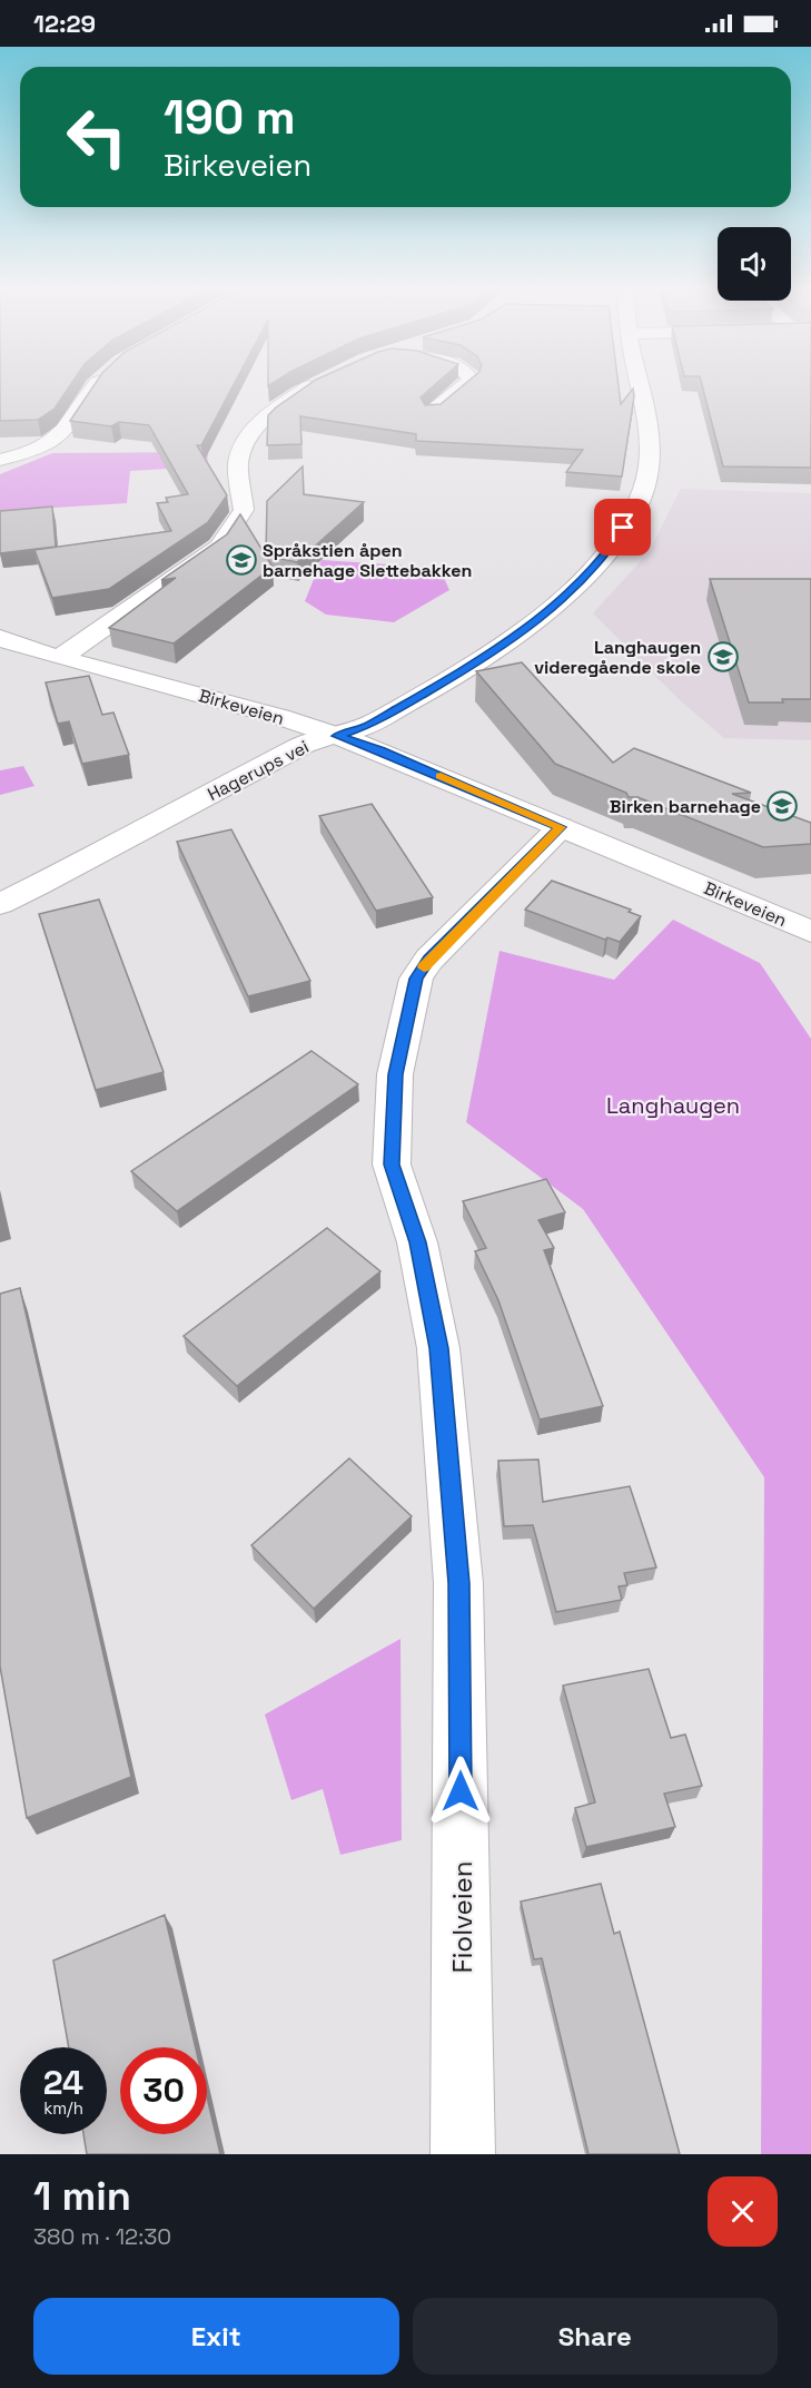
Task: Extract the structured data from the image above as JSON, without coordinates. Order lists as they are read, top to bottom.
{
  "streets": {
    "street": ["Birkeveien", "Hagerups vei", "Fiolveien"]
  },
  "crossings": [
    ["Birkeveien", "Hagerups vei"],
    ["Birkeveien", "Fiolveien"]
  ],
  "parks": ["Langhaugen"],
  "places": {
    "school or university": ["Språkstien åpen barnehage Slettebakken", "Langhaugen videregående skole", "Birken barnehage"]
  },
  "page": {
    "status": "12:29",
    "turn": ["190 m", "Birkeveien"],
    "speed": "24 km/h",
    "limit": "30",
    "heading": ["1 min", "380 m · 12:30"],
    "buttons": ["Exit", "Share"]
  }
}
